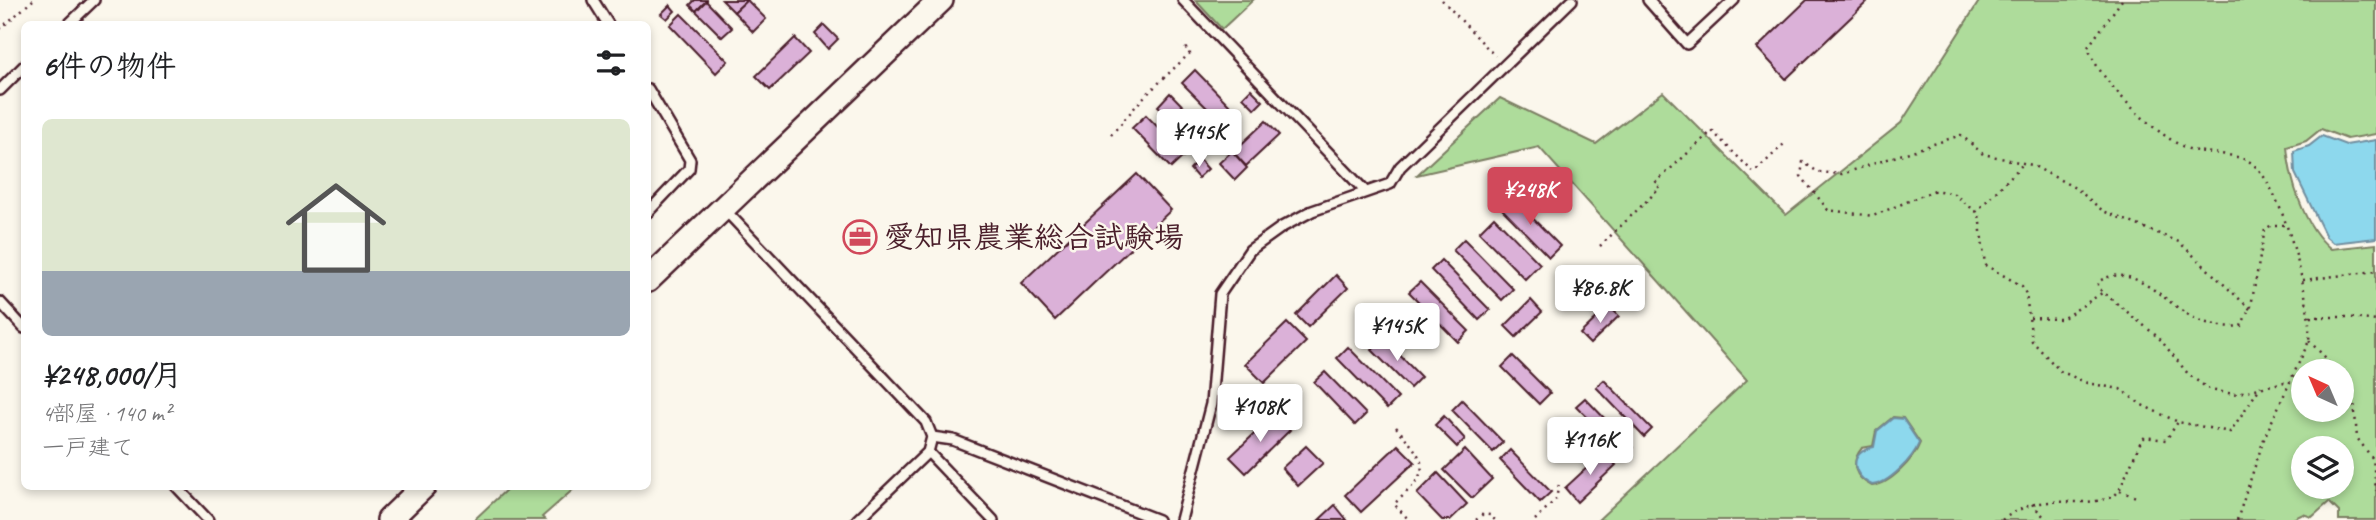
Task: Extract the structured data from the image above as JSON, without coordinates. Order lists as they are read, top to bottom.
{
  "places": {
    "office": ["愛知県農業総合試験場"]
  },
  "north": "top left",
  "page": {
    "heading": "6件の物件",
    "list": [
      {
        "name": "¥248,000/月",
        "note": "4部屋 · 140 m² · 一戸建て"
      }
    ],
    "price": [
      "¥145K",
      "¥248K",
      "¥86.8K",
      "¥145K",
      "¥108K",
      "¥116K"
    ]
  }
}
